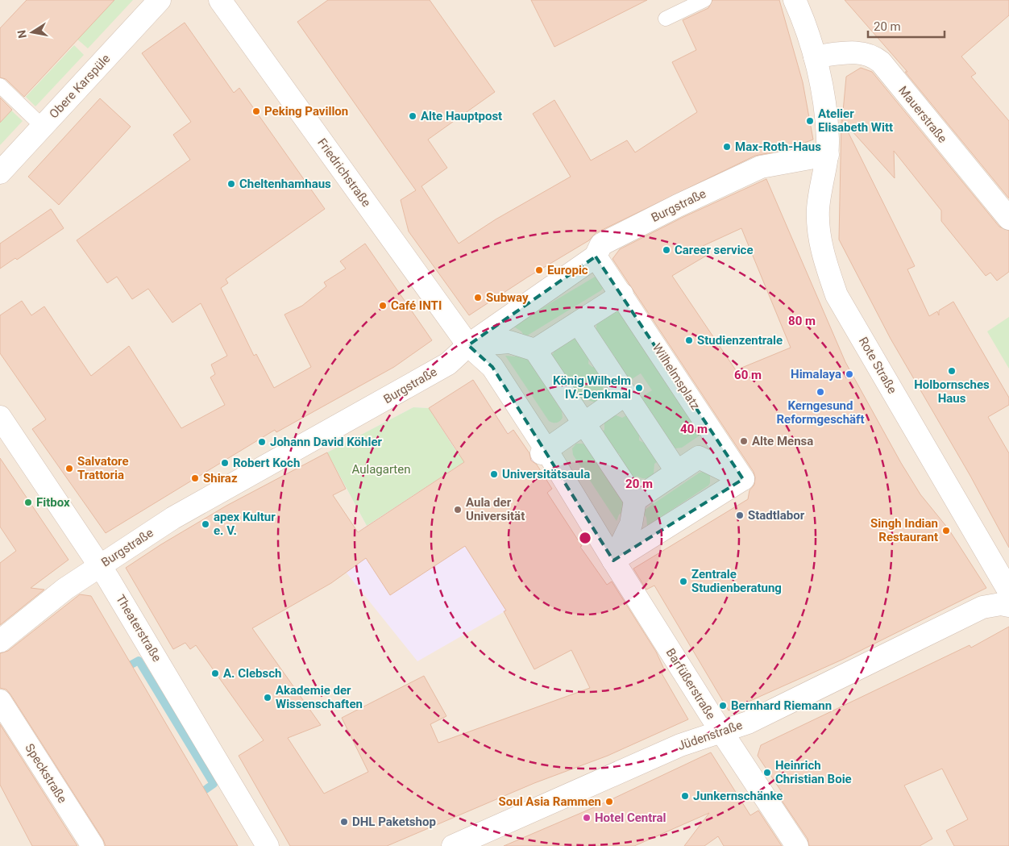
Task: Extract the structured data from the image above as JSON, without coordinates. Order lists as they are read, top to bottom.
{
  "streets": {
    "street": [
      "Obere Karspüle",
      "Mauerstraße",
      "Friedrichstraße",
      "Burgstraße",
      "Rote Straße",
      "Wilhelmsplatz",
      "Theaterstraße",
      "Barfüßerstraße",
      "Jüdenstraße",
      "Speckstraße"
    ]
  },
  "crossings": [
    ["Mauerstraße", "Rote Straße"],
    ["Friedrichstraße", "Burgstraße"],
    ["Burgstraße", "Rote Straße"],
    ["Burgstraße", "Wilhelmsplatz"],
    ["Burgstraße", "Theaterstraße"],
    ["Barfüßerstraße", "Jüdenstraße"]
  ],
  "parks": ["Aulagarten"],
  "places": [
    "Peking Pavillon",
    "Alte Hauptpost",
    "Atelier Elisabeth Witt",
    "Max-Roth-Haus",
    "Cheltenhamhaus",
    "Career service",
    "Europic",
    "Subway",
    "Café INTI",
    "Studienzentrale",
    "Holbornsches Haus",
    "Himalaya",
    "König Wilhelm IV.-Denkmal",
    "Kerngesund Reformgeschäft",
    "Alte Mensa",
    "Johann David Köhler",
    "Robert Koch",
    "Salvatore Trattoria",
    "Universitätsaula",
    "Shiraz",
    "Fitbox",
    "Aula der Universität",
    "Stadtlabor",
    "apex Kultur e. V.",
    "Singh Indian Restaurant",
    "Zentrale Studienberatung",
    "A. Clebsch",
    "Akademie der Wissenschaften",
    "Bernhard Riemann",
    "Heinrich Christian Boie",
    "Junkernschänke",
    "Soul Asia Rammen",
    "Hotel Central",
    "DHL Paketshop"
  ],
  "scale_bar": "20 m",
  "north": "left",
  "rings": [
    "80 m",
    "60 m",
    "40 m",
    "20 m"
  ]
}
